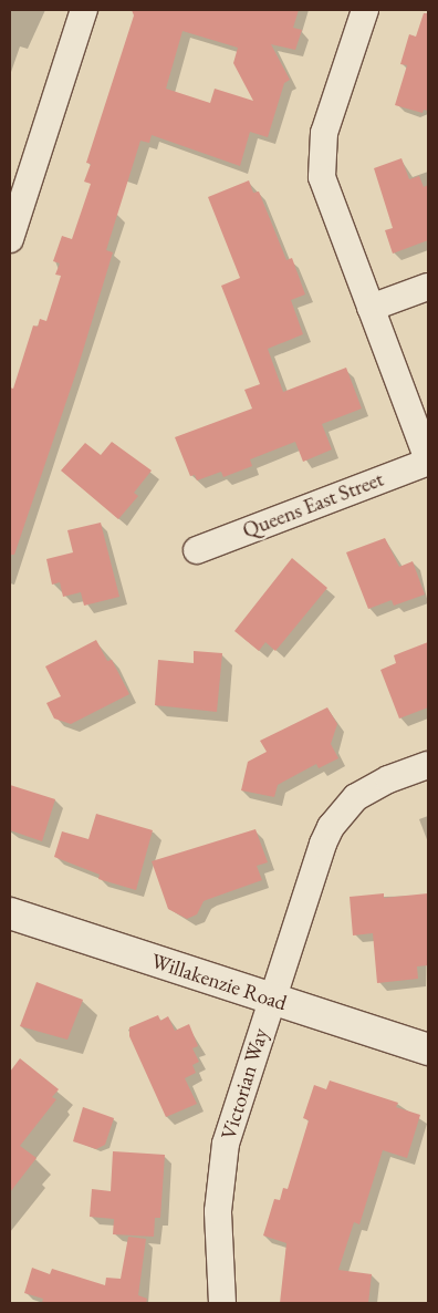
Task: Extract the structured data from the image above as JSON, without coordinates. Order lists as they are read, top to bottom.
{
  "streets": {
    "street": ["Queens East Street", "Willakenzie Road", "Victorian Way"]
  },
  "crossings": [
    ["Willakenzie Road", "Victorian Way"]
  ]
}
